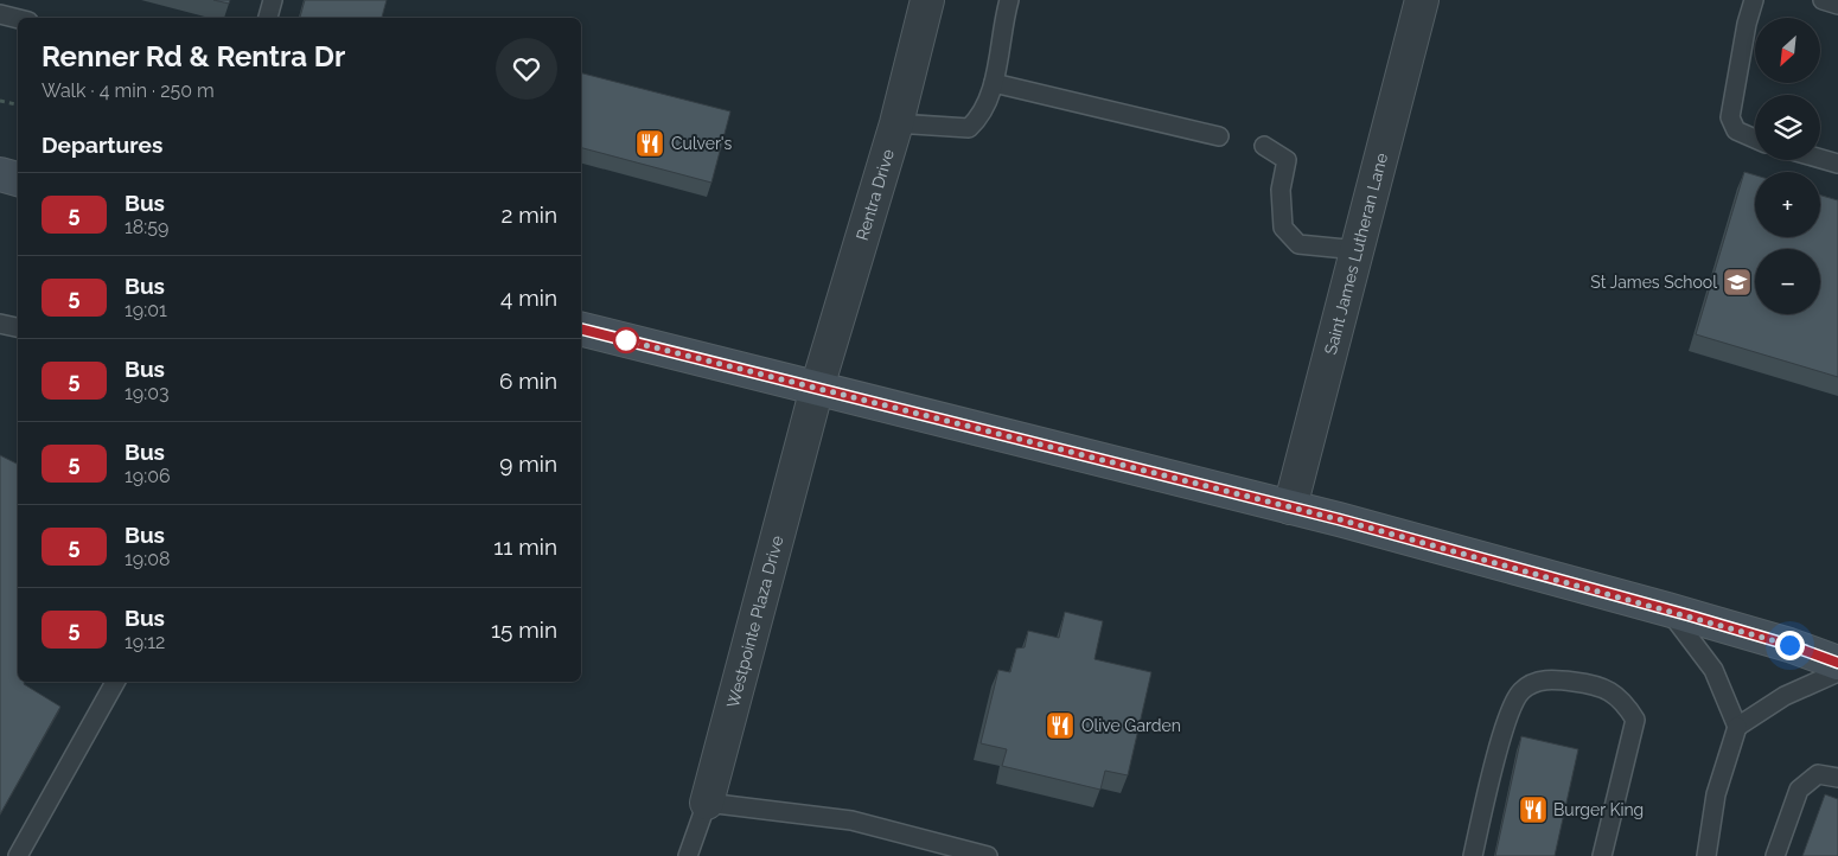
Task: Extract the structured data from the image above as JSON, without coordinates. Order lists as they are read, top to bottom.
{
  "streets": {
    "street": ["Rentra Drive", "Saint James Lutheran Lane", "Westpointe Plaza Drive"]
  },
  "crossings": [
    ["Rentra Drive", "Westpointe Plaza Drive"]
  ],
  "places": {
    "restaurant": ["Culver's", "Olive Garden", "Burger King"],
    "school or university": ["St James School"]
  },
  "lines": ["bus line 5"],
  "north": "bottom left",
  "page": {
    "map_buttons": ["+", "−"],
    "heading": [
      ["Renner Rd & Rentra Dr", "Walk · 4 min · 250 m"],
      "Departures"
    ],
    "list": [
      {
        "mark": "5",
        "name": "Bus",
        "note": "18:59",
        "value": "2 min"
      },
      {
        "mark": "5",
        "name": "Bus",
        "note": "19:01",
        "value": "4 min"
      },
      {
        "mark": "5",
        "name": "Bus",
        "note": "19:03",
        "value": "6 min"
      },
      {
        "mark": "5",
        "name": "Bus",
        "note": "19:06",
        "value": "9 min"
      },
      {
        "mark": "5",
        "name": "Bus",
        "note": "19:08",
        "value": "11 min"
      },
      {
        "mark": "5",
        "name": "Bus",
        "note": "19:12",
        "value": "15 min"
      }
    ]
  }
}
